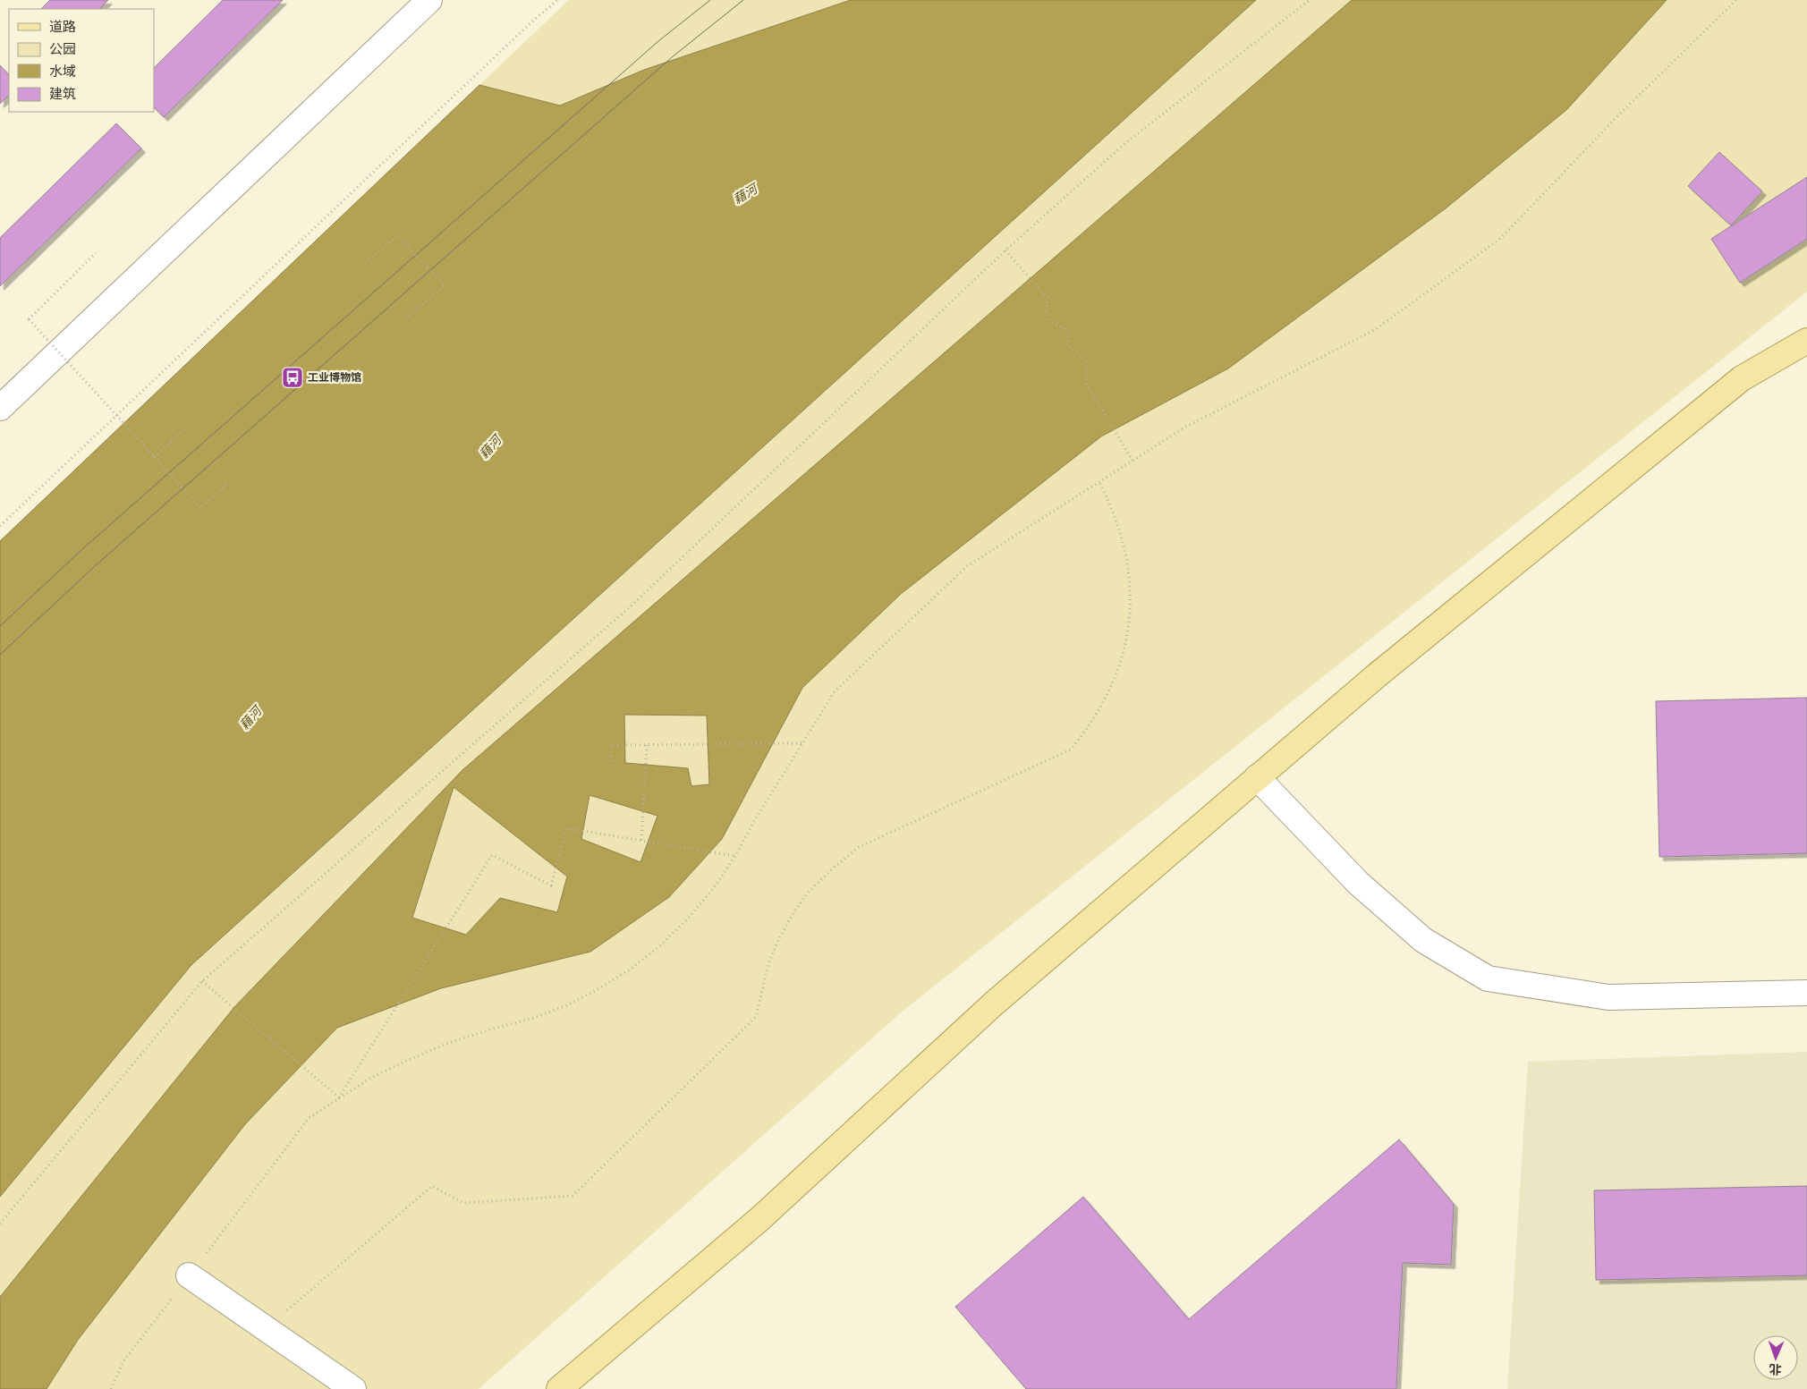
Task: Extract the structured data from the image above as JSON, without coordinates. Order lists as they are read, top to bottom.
{
  "water": ["藉河"],
  "places": {
    "bus stop": ["工业博物馆"]
  },
  "legend": [
    "道路",
    "公园",
    "水域",
    "建筑"
  ],
  "north": "bottom"
}
